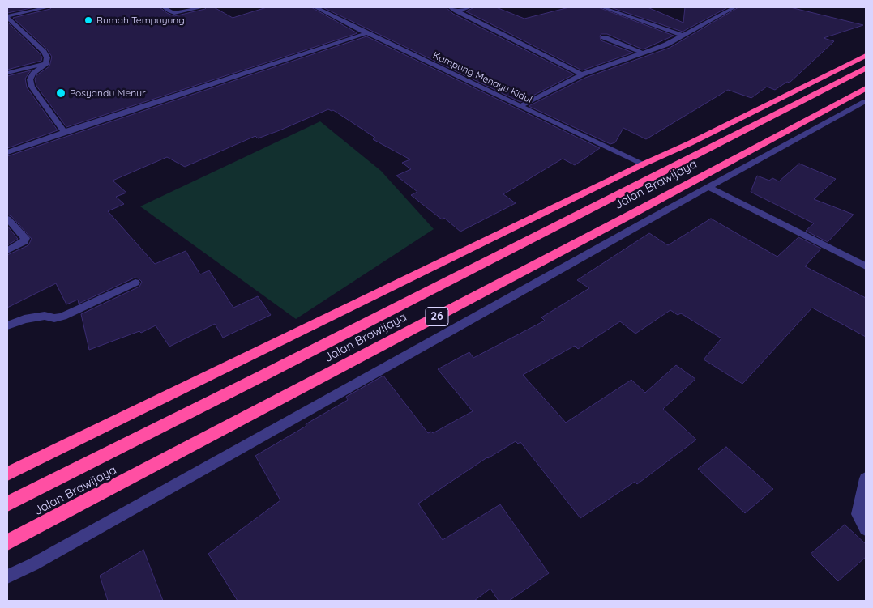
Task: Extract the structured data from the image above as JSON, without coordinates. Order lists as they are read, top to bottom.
{
  "streets": {
    "highway": ["Jalan Brawijaya", "26"],
    "street": ["Kampung Menayu Kidul"]
  },
  "places": ["Rumah Tempuyung", "Posyandu Menur"]
}
